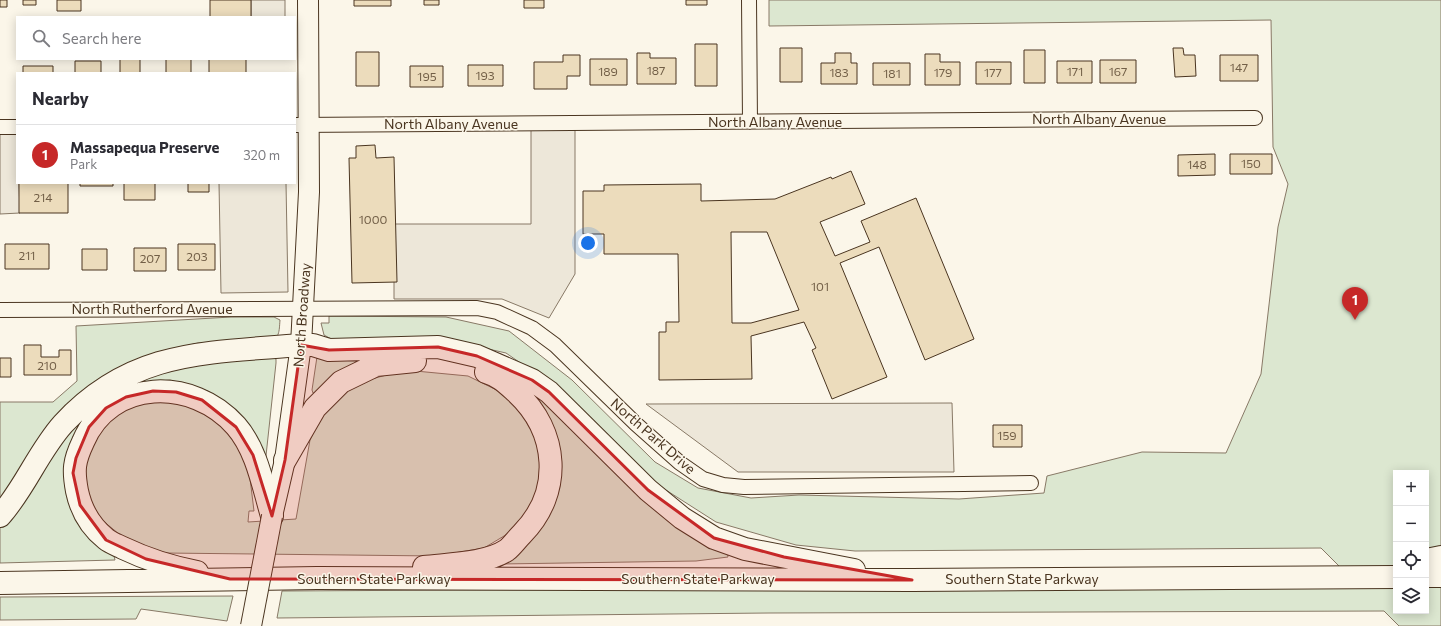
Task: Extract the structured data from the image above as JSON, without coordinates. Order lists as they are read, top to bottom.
{
  "streets": {
    "highway": ["Southern State Parkway"],
    "main road": ["North Broadway"],
    "street": ["North Albany Avenue", "North Rutherford Avenue", "North Park Drive"]
  },
  "crossings": [
    ["North Albany Avenue", "North Broadway"],
    ["North Rutherford Avenue", "North Broadway"],
    ["North Rutherford Avenue", "North Park Drive"],
    ["North Broadway", "North Park Drive"]
  ],
  "house_numbers": [
    "147",
    "187",
    "189",
    "171",
    "167",
    "183",
    "179",
    "177",
    "181",
    "193",
    "195",
    "150",
    "148",
    "214",
    "1000",
    "211",
    "203",
    "207",
    "101",
    "210",
    "159"
  ],
  "page": {
    "search": "Search here",
    "heading": "Nearby",
    "list": [
      {
        "mark": "1",
        "name": "Massapequa Preserve",
        "note": "Park",
        "value": "320 m"
      }
    ],
    "pins": "1",
    "map_buttons": ["+", "−"]
  }
}
